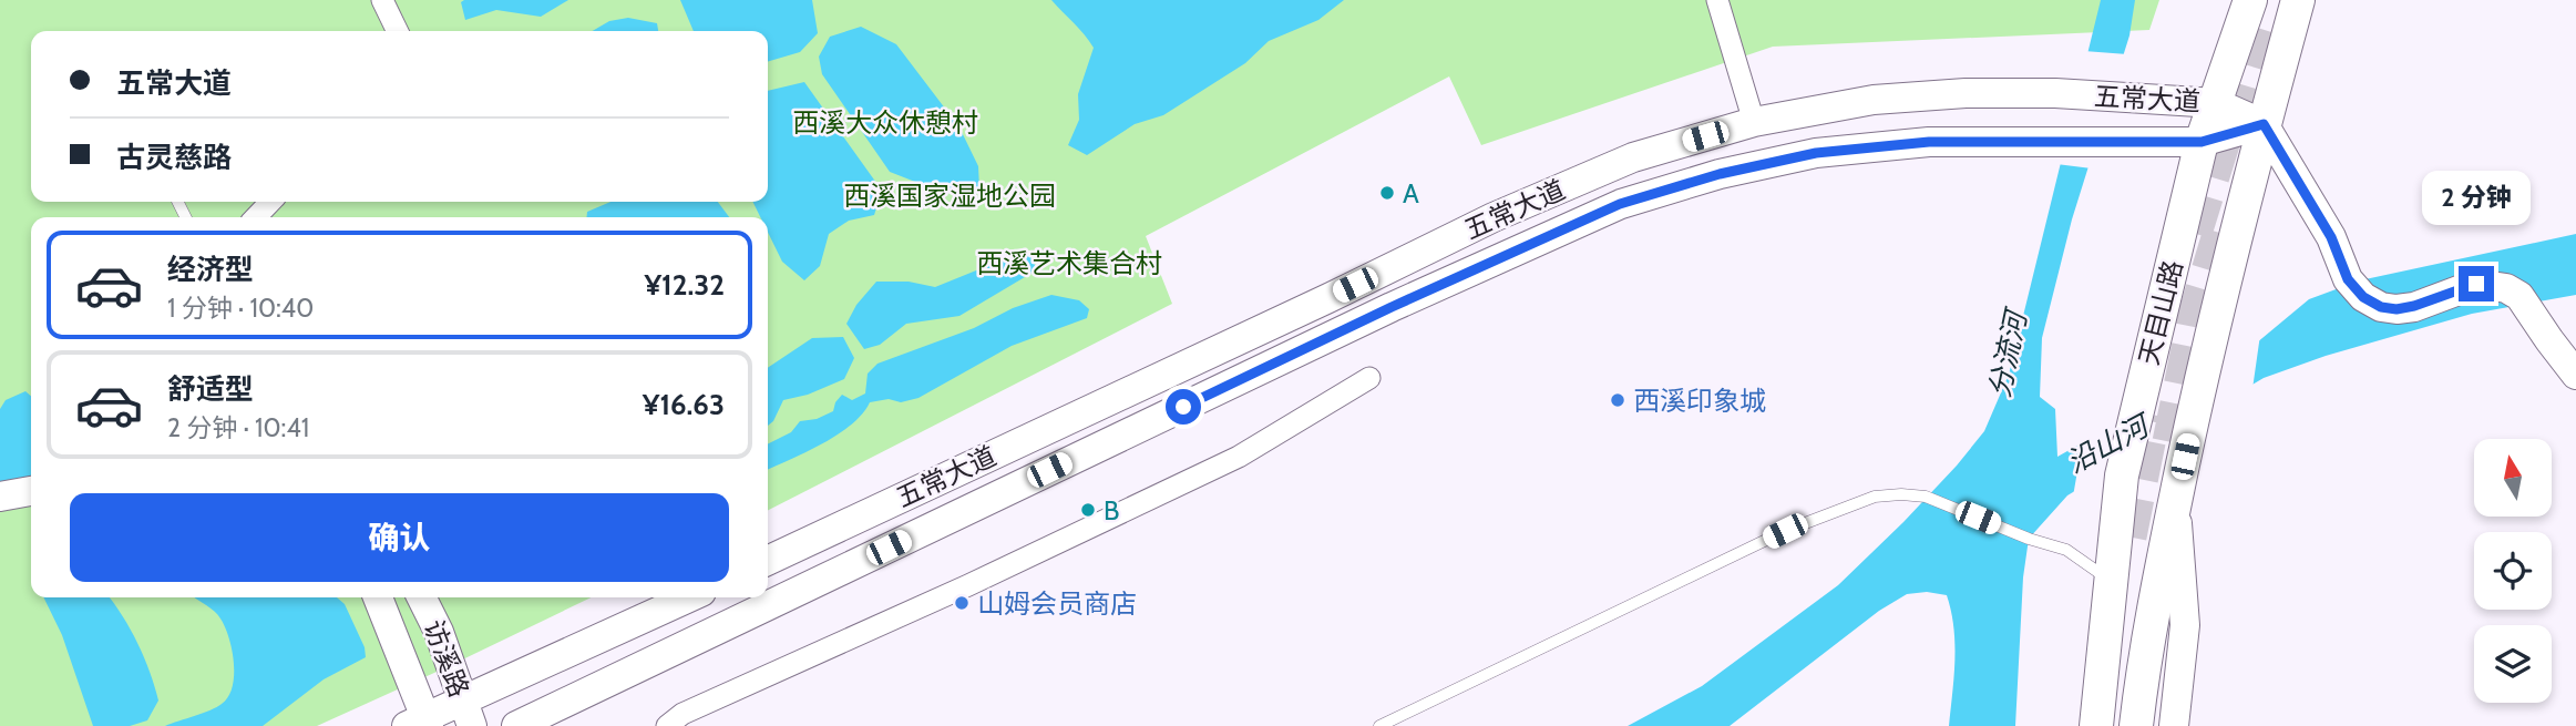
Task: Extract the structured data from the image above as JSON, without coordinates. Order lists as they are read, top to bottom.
{
  "streets": {
    "main road": ["五常大道", "天目山路", "访溪路"]
  },
  "crossings": [
    ["五常大道", "天目山路"]
  ],
  "water": ["分流河", "沿山河"],
  "parks": ["西溪大众休憩村", "西溪国家湿地公园", "西溪艺术集合村"],
  "places": [
    "A",
    "西溪印象城",
    "B",
    "山姆会员商店"
  ],
  "north": "top",
  "page": {
    "banner": ["五常大道", "古灵慈路"],
    "bubble": "2 分钟",
    "list": [
      {
        "name": "经济型",
        "note": "1 分钟 · 10:40",
        "value": "¥12.32"
      },
      {
        "name": "舒适型",
        "note": "2 分钟 · 10:41",
        "value": "¥16.63"
      }
    ],
    "buttons": "确认"
  }
}
